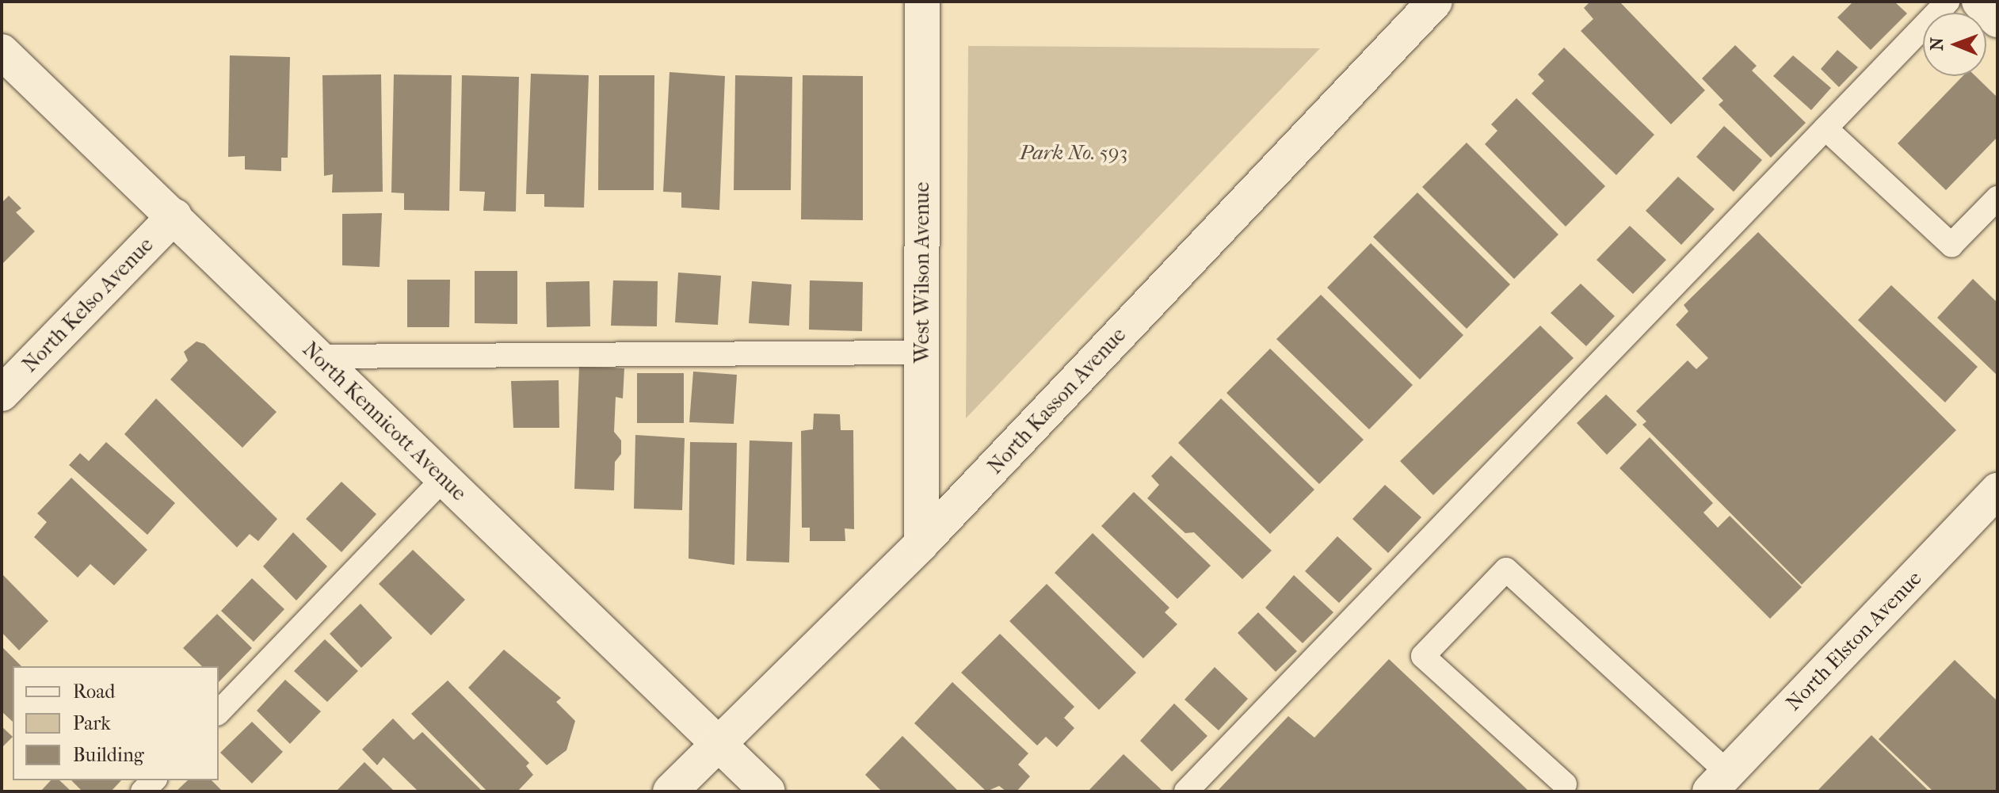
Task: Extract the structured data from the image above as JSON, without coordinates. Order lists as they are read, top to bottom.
{
  "streets": {
    "street": [
      "West Wilson Avenue",
      "North Kelso Avenue",
      "North Kasson Avenue",
      "North Kennicott Avenue",
      "North Elston Avenue"
    ]
  },
  "crossings": [
    ["West Wilson Avenue", "North Kasson Avenue"],
    ["North Kelso Avenue", "North Kennicott Avenue"],
    ["North Kasson Avenue", "North Kennicott Avenue"]
  ],
  "parks": ["Park No. 593"],
  "legend": ["Road", "Park", "Building"],
  "north": "left"
}
